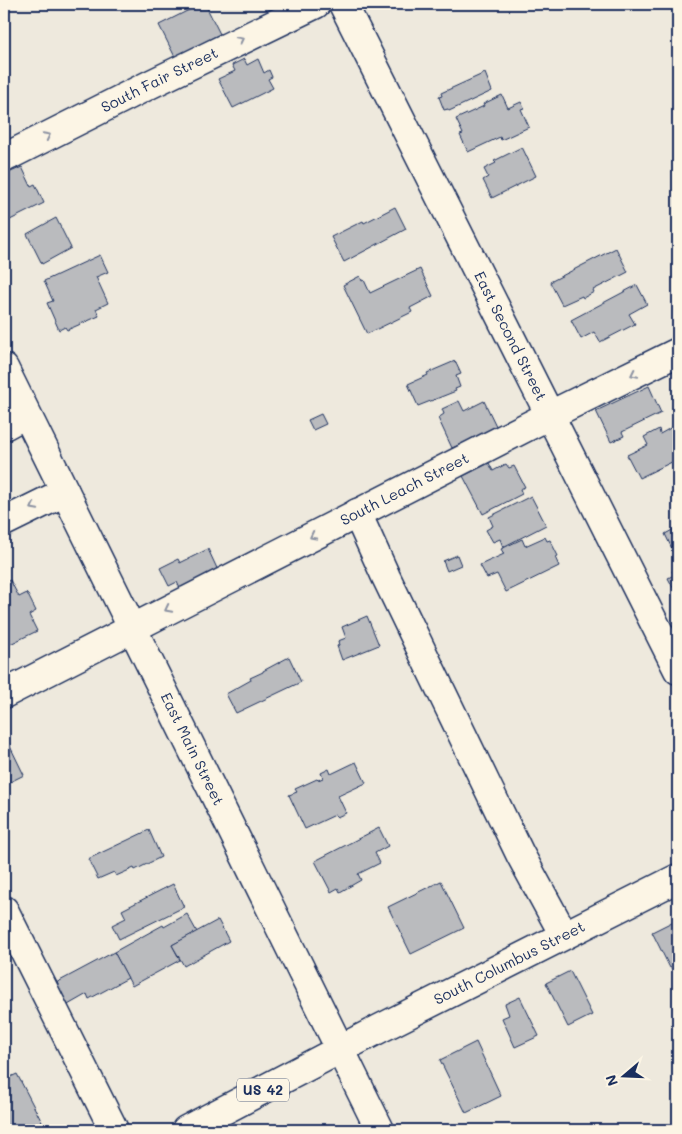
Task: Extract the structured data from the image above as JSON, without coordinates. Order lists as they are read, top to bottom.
{
  "streets": {
    "street": [
      "South Fair Street",
      "East Second Street",
      "South Leach Street",
      "East Main Street",
      "South Columbus Street",
      "US 42"
    ]
  },
  "crossings": [
    ["East Second Street", "South Leach Street"],
    ["South Leach Street", "East Main Street"],
    ["East Main Street", "South Columbus Street"],
    ["East Main Street", "US 42"],
    ["South Columbus Street", "US 42"]
  ],
  "one_way": ["South Fair Street", "South Leach Street"],
  "north": "left"
}
